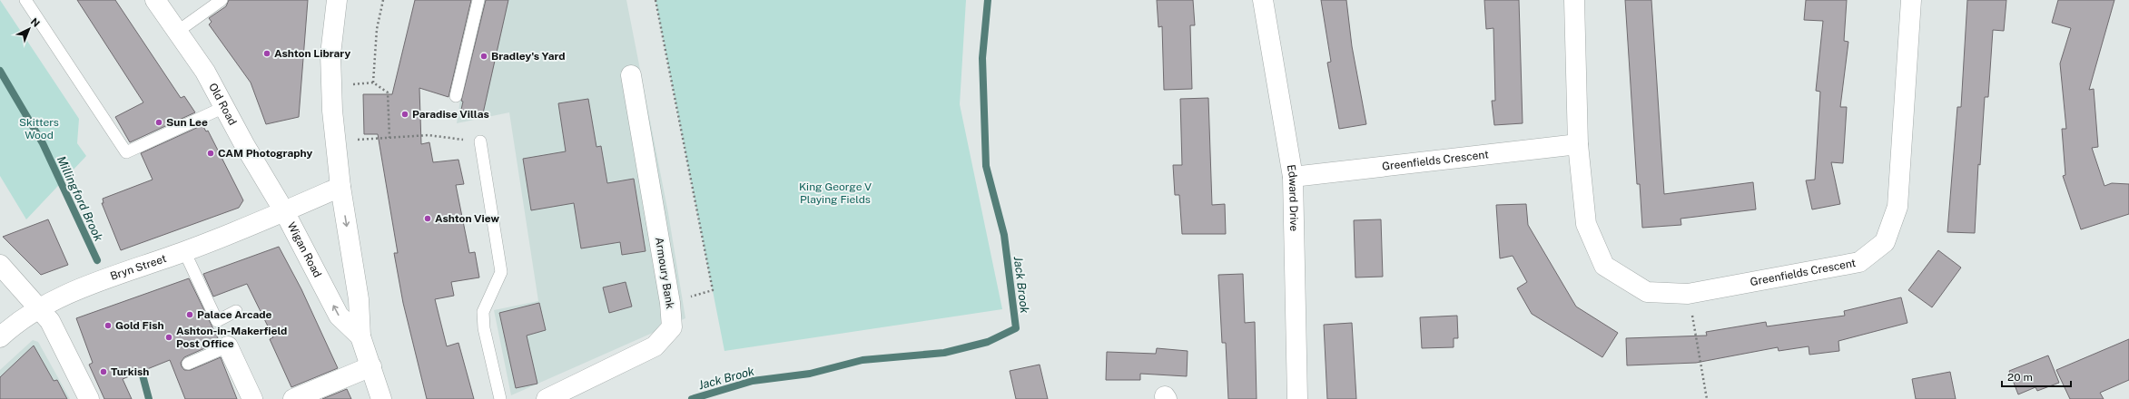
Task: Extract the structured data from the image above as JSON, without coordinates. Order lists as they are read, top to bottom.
{
  "streets": {
    "street": [
      "Old Road",
      "Greenfields Crescent",
      "Edward Drive",
      "Wigan Road",
      "Bryn Street",
      "Armoury Bank"
    ]
  },
  "crossings": [
    ["Old Road", "Wigan Road"],
    ["Old Road", "Bryn Street"],
    ["Greenfields Crescent", "Edward Drive"],
    ["Wigan Road", "Bryn Street"]
  ],
  "water": ["Millingford Brook", "Jack Brook"],
  "parks": ["Skitters Wood", "King George V Playing Fields"],
  "places": [
    "Ashton Library",
    "Bradley's Yard",
    "Paradise Villas",
    "Sun Lee",
    "CAM Photography",
    "Ashton View",
    "Palace Arcade",
    "Gold Fish",
    "Ashton-in-Makerfield Post Office",
    "Turkish"
  ],
  "scale_bar": "20 m",
  "north": "top right"
}
